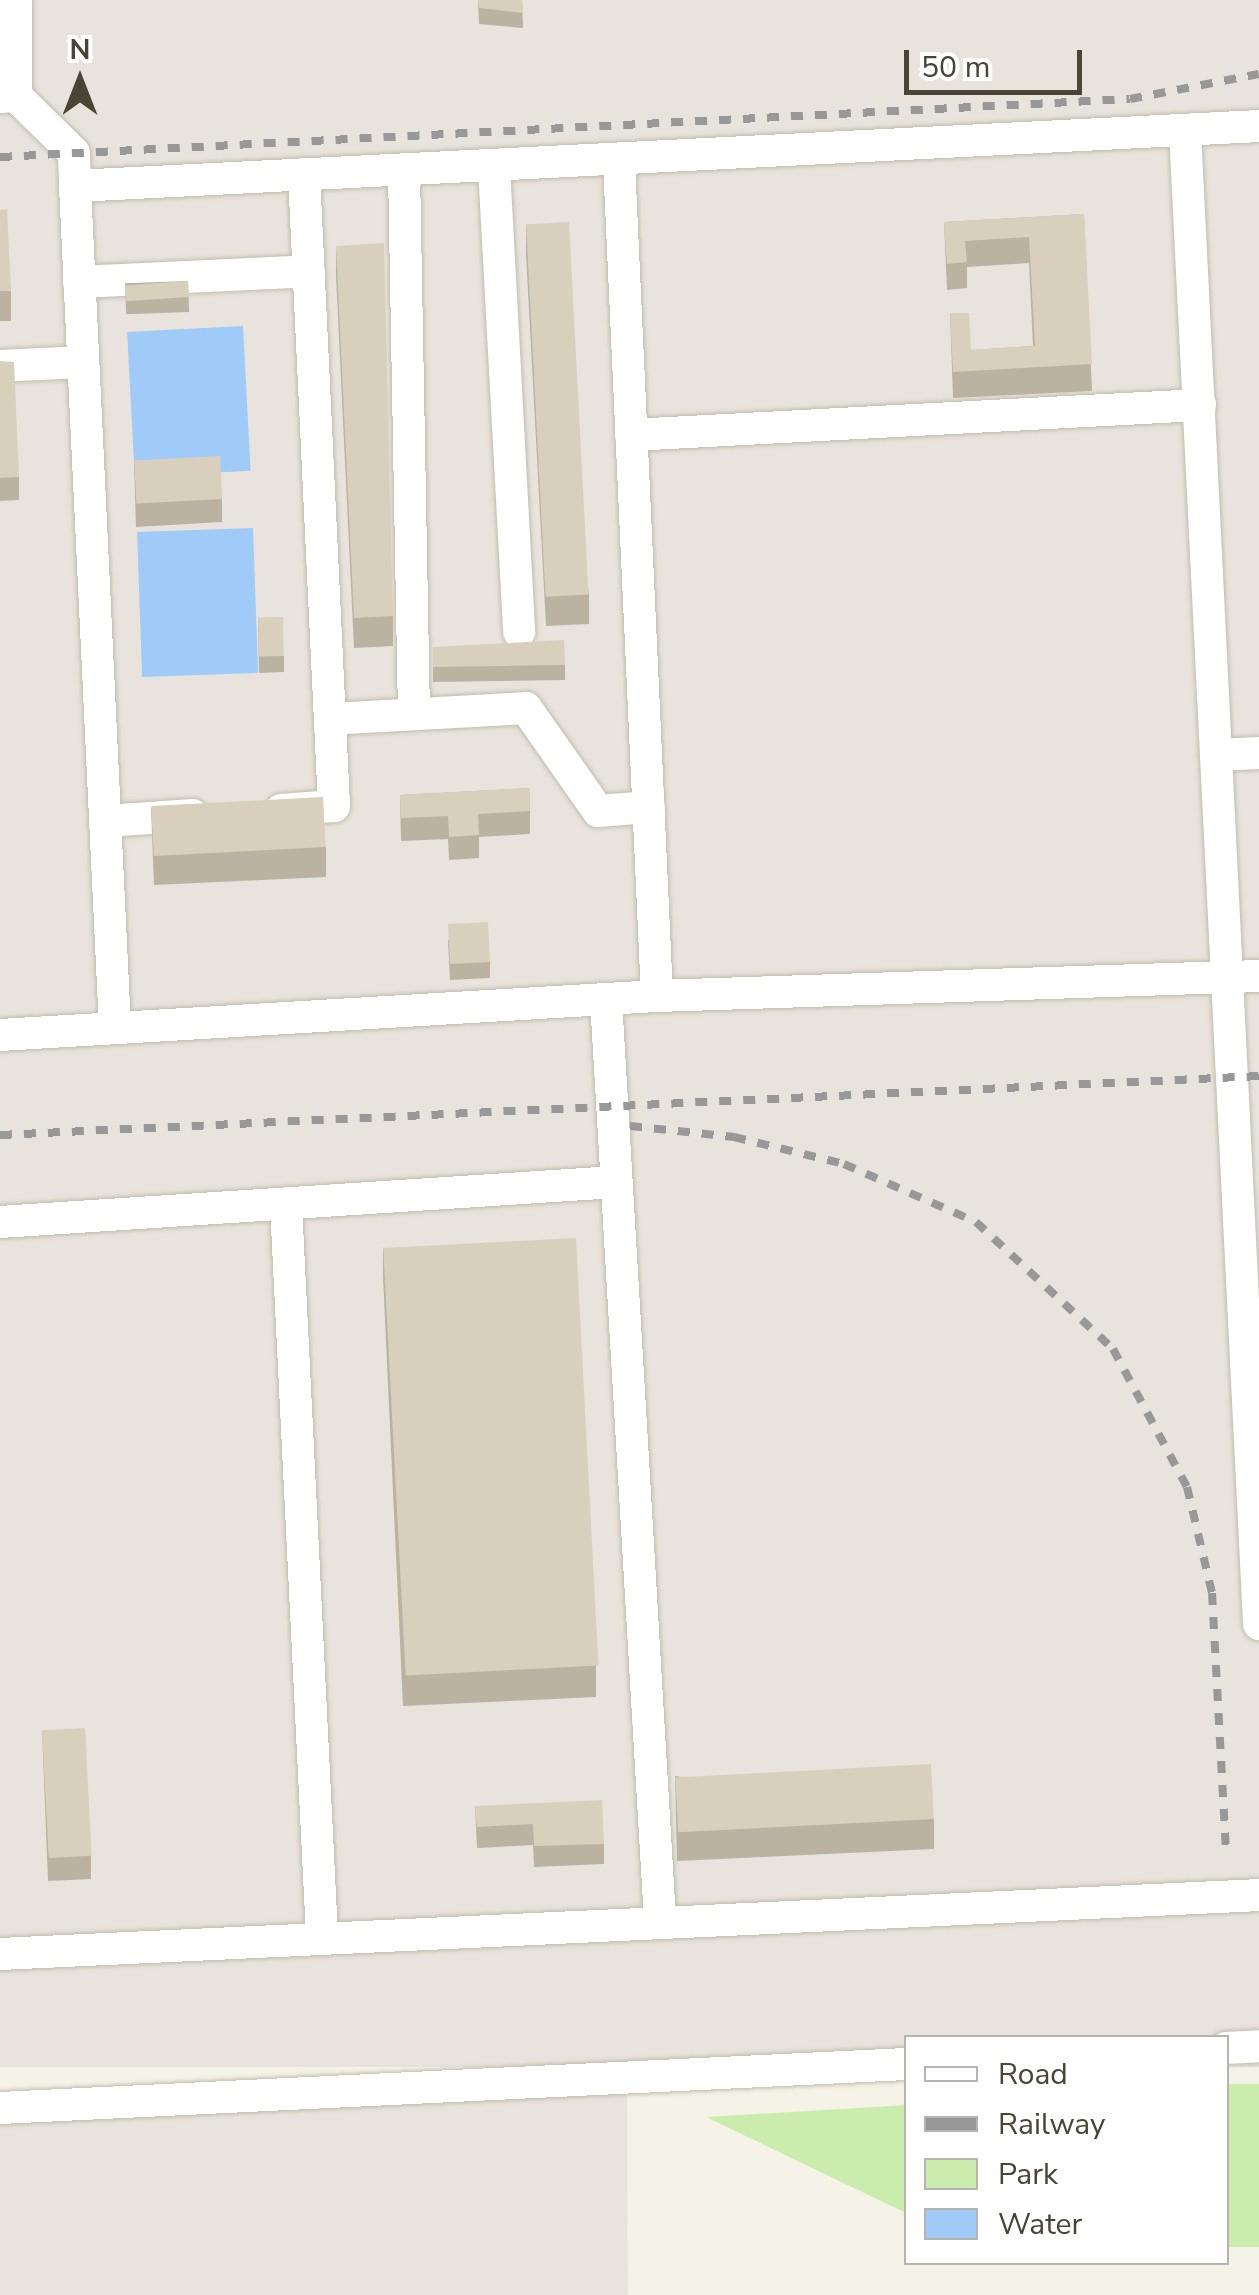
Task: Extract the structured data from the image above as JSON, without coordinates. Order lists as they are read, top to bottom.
{
  "legend": [
    "Road",
    "Railway",
    "Park",
    "Water"
  ],
  "scale_bar": "50 m",
  "north": "top"
}
